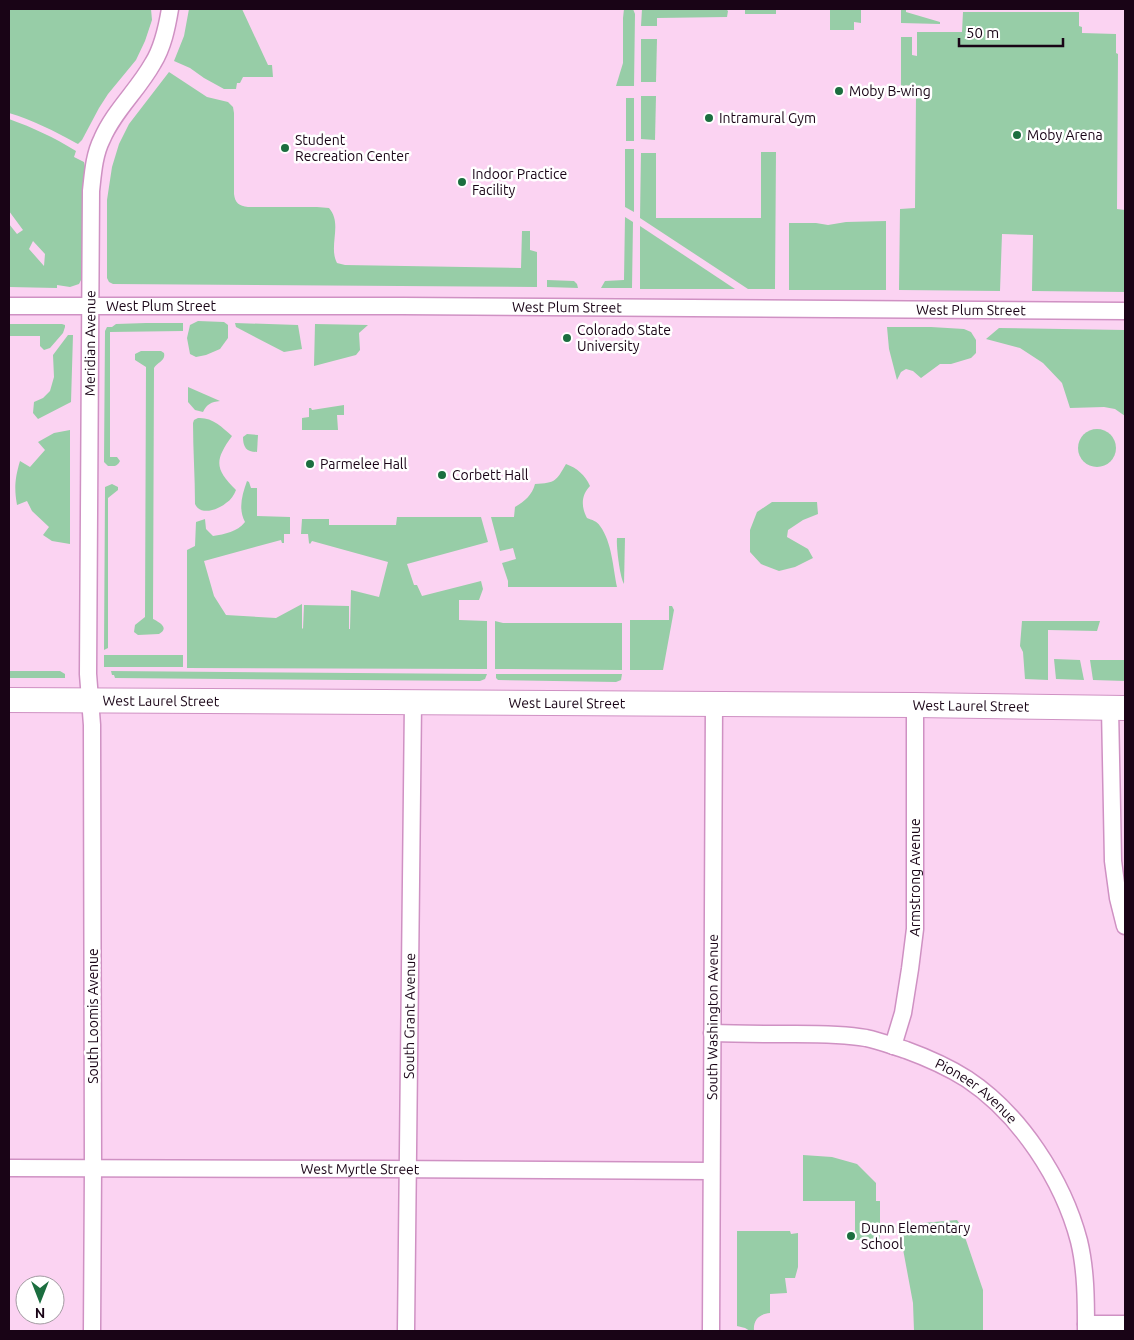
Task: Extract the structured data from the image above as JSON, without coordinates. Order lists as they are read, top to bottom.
{
  "streets": {
    "main road": ["West Laurel Street"],
    "street": [
      "West Plum Street",
      "Meridian Avenue",
      "Armstrong Avenue",
      "South Loomis Avenue",
      "South Grant Avenue",
      "South Washington Avenue",
      "Pioneer Avenue",
      "West Myrtle Street"
    ]
  },
  "crossings": [
    ["West Plum Street", "Meridian Avenue"],
    ["Meridian Avenue", "West Laurel Street"],
    ["Meridian Avenue", "South Loomis Avenue"],
    ["West Laurel Street", "Armstrong Avenue"],
    ["West Laurel Street", "South Loomis Avenue"],
    ["West Laurel Street", "South Grant Avenue"],
    ["West Laurel Street", "South Washington Avenue"],
    ["Armstrong Avenue", "Pioneer Avenue"],
    ["South Loomis Avenue", "West Myrtle Street"],
    ["South Grant Avenue", "West Myrtle Street"],
    ["South Washington Avenue", "Pioneer Avenue"],
    ["South Washington Avenue", "West Myrtle Street"]
  ],
  "places": [
    "Moby B-wing",
    "Intramural Gym",
    "Moby Arena",
    "Student Recreation Center",
    "Indoor Practice Facility",
    "Colorado State University",
    "Parmelee Hall",
    "Corbett Hall",
    "Dunn Elementary School"
  ],
  "scale_bar": "50 m",
  "north": "bottom"
}
